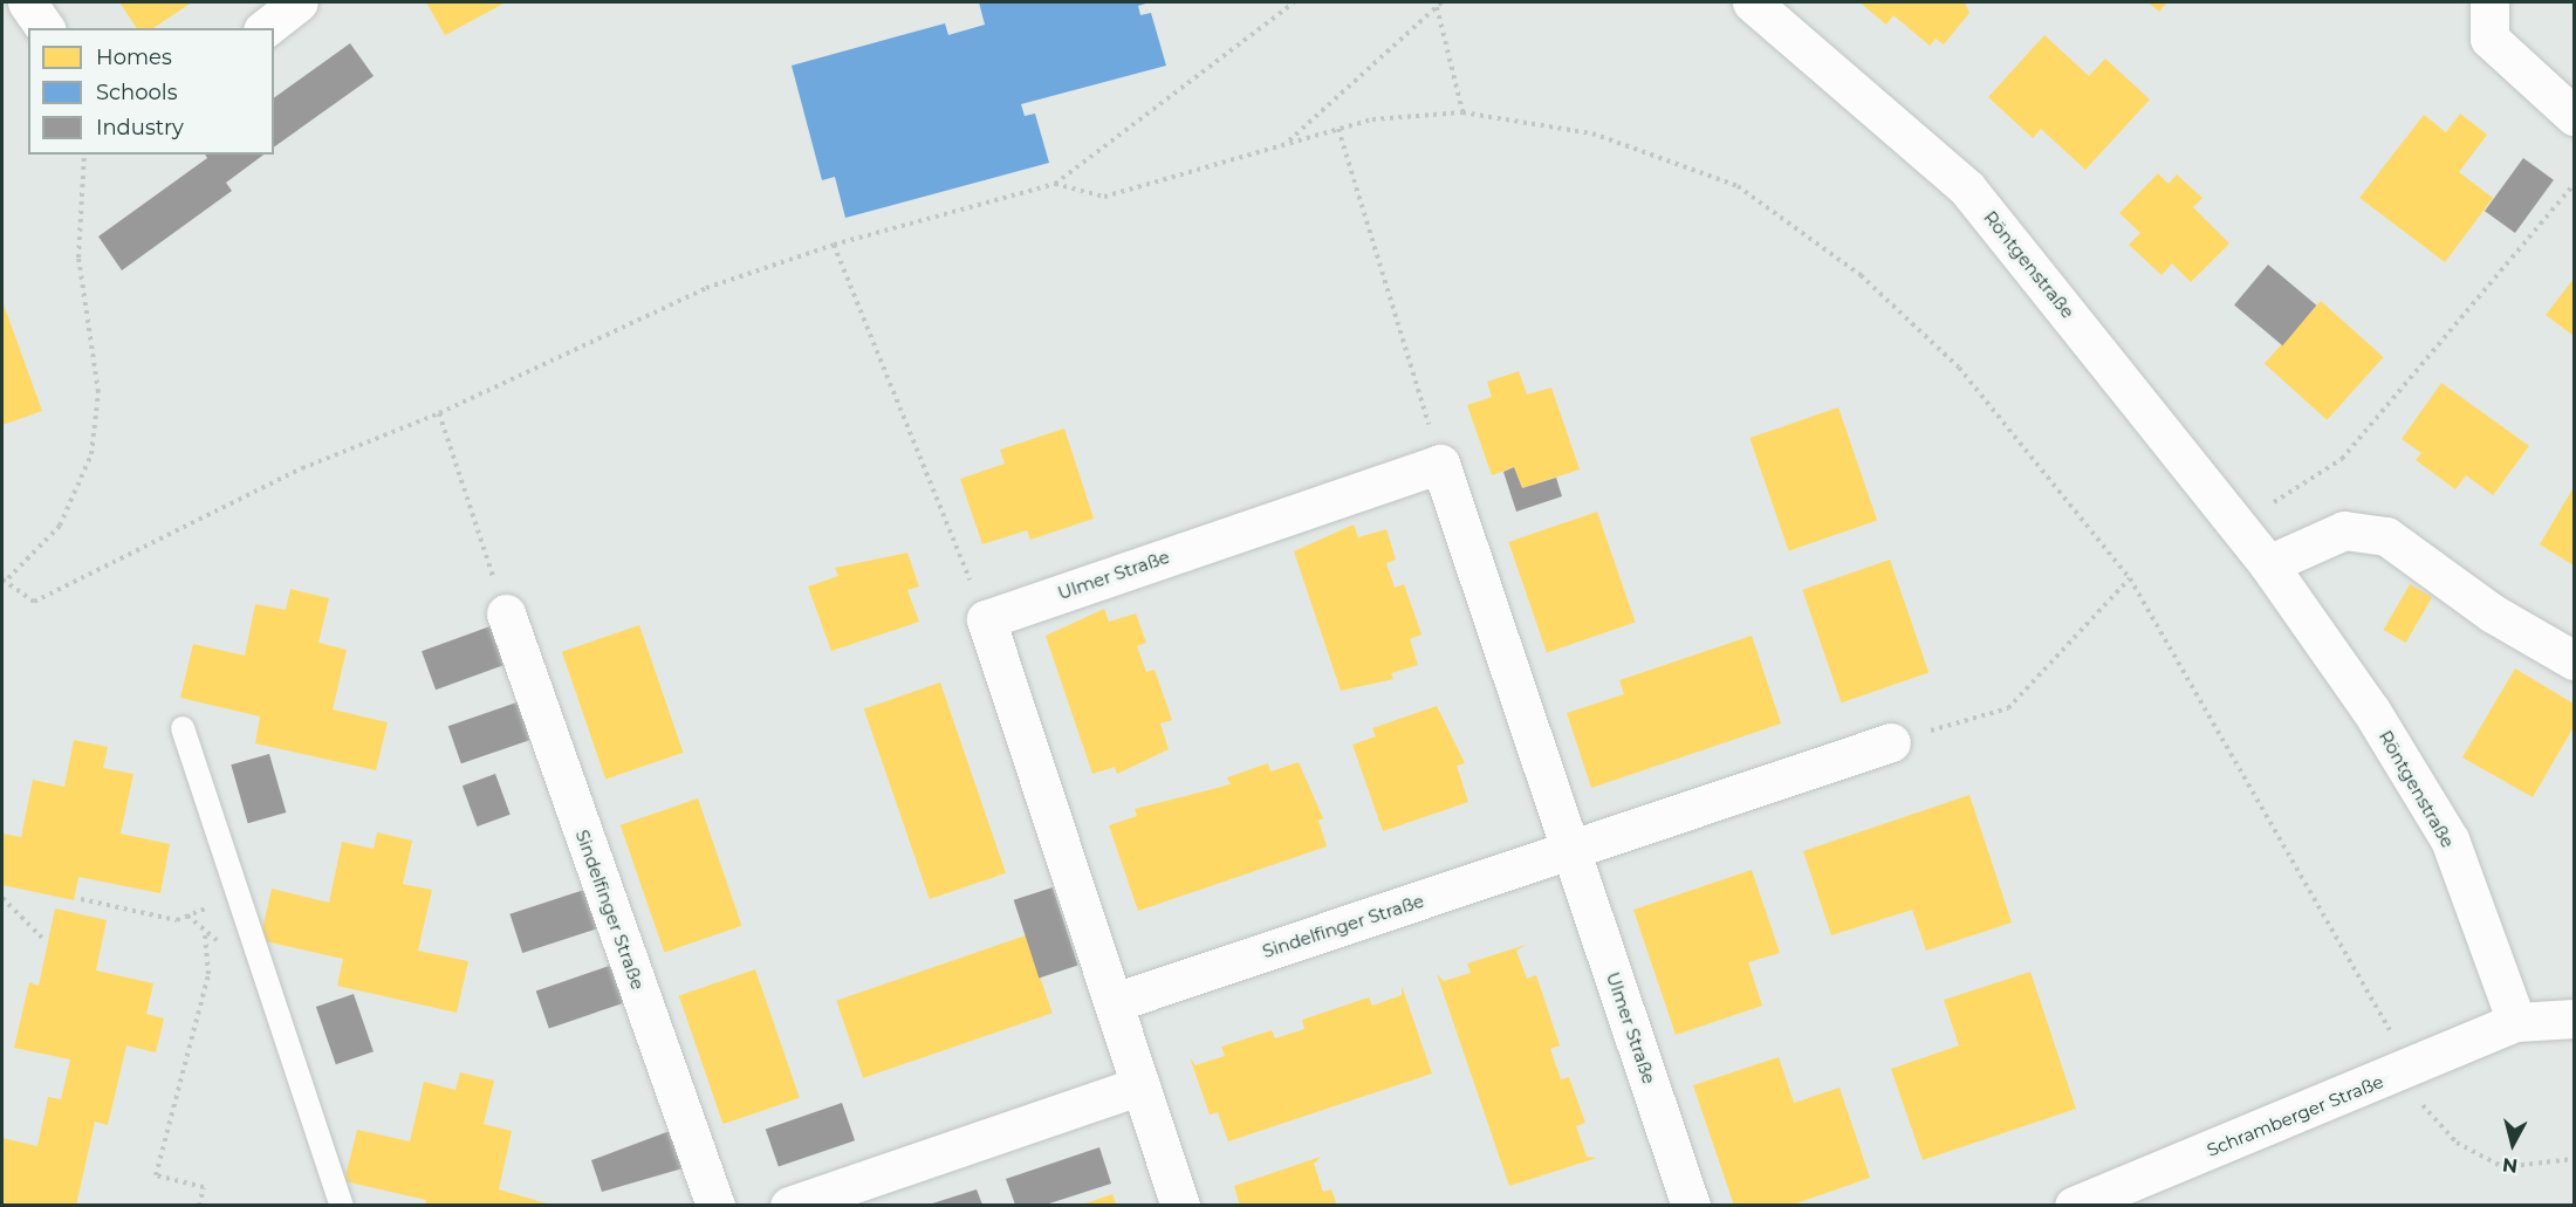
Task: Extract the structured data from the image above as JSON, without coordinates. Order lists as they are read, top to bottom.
{
  "streets": {
    "street": [
      "Röntgenstraße",
      "Ulmer Straße",
      "Sindelfinger Straße",
      "Schramberger Straße"
    ]
  },
  "crossings": [
    ["Röntgenstraße", "Schramberger Straße"],
    ["Ulmer Straße", "Sindelfinger Straße"]
  ],
  "legend": ["Homes", "Schools", "Industry"],
  "north": "bottom"
}
